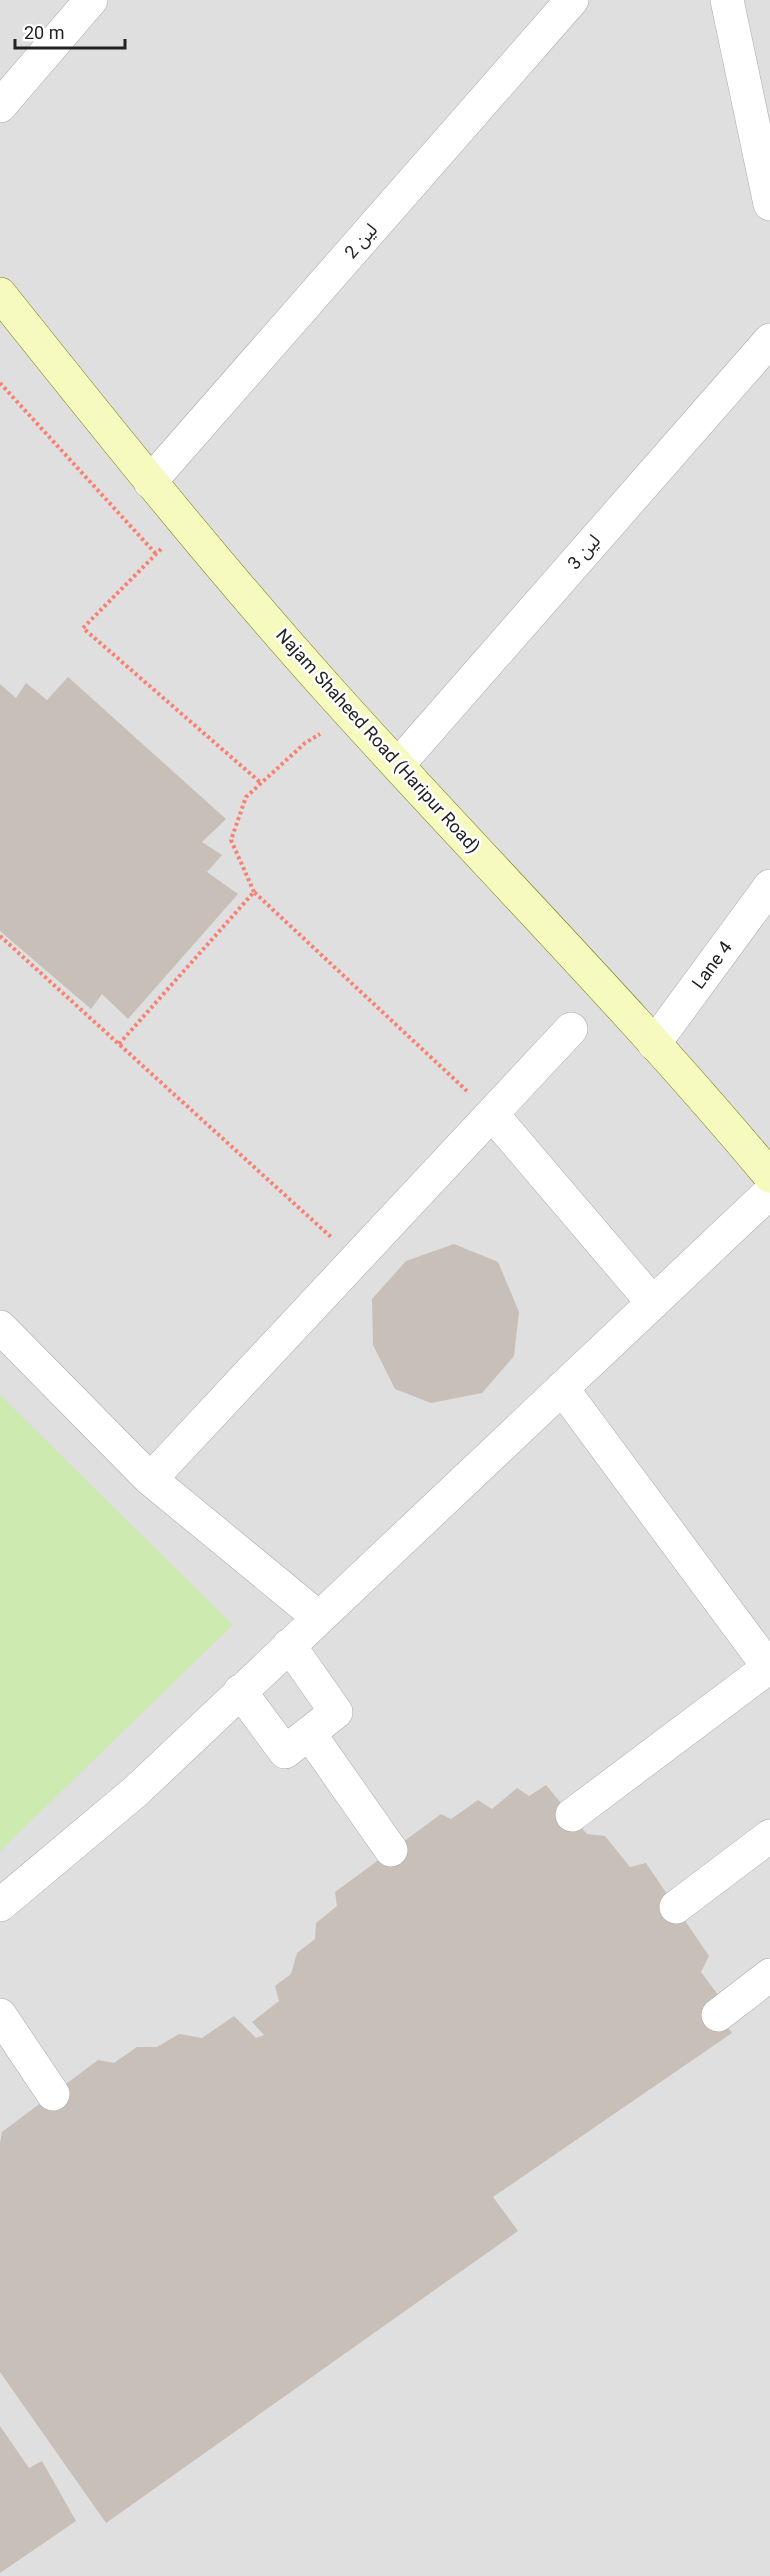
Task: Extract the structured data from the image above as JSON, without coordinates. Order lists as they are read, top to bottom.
{
  "streets": {
    "main road": ["Najam Shaheed Road (Haripur Road)"],
    "street": ["لین 2", "لین 3", "Lane 4"]
  },
  "crossings": [
    ["لین 2", "Najam Shaheed Road (Haripur Road)"],
    ["لین 3", "Najam Shaheed Road (Haripur Road)"],
    ["Najam Shaheed Road (Haripur Road)", "Lane 4"]
  ],
  "scale_bar": "20 m"
}
